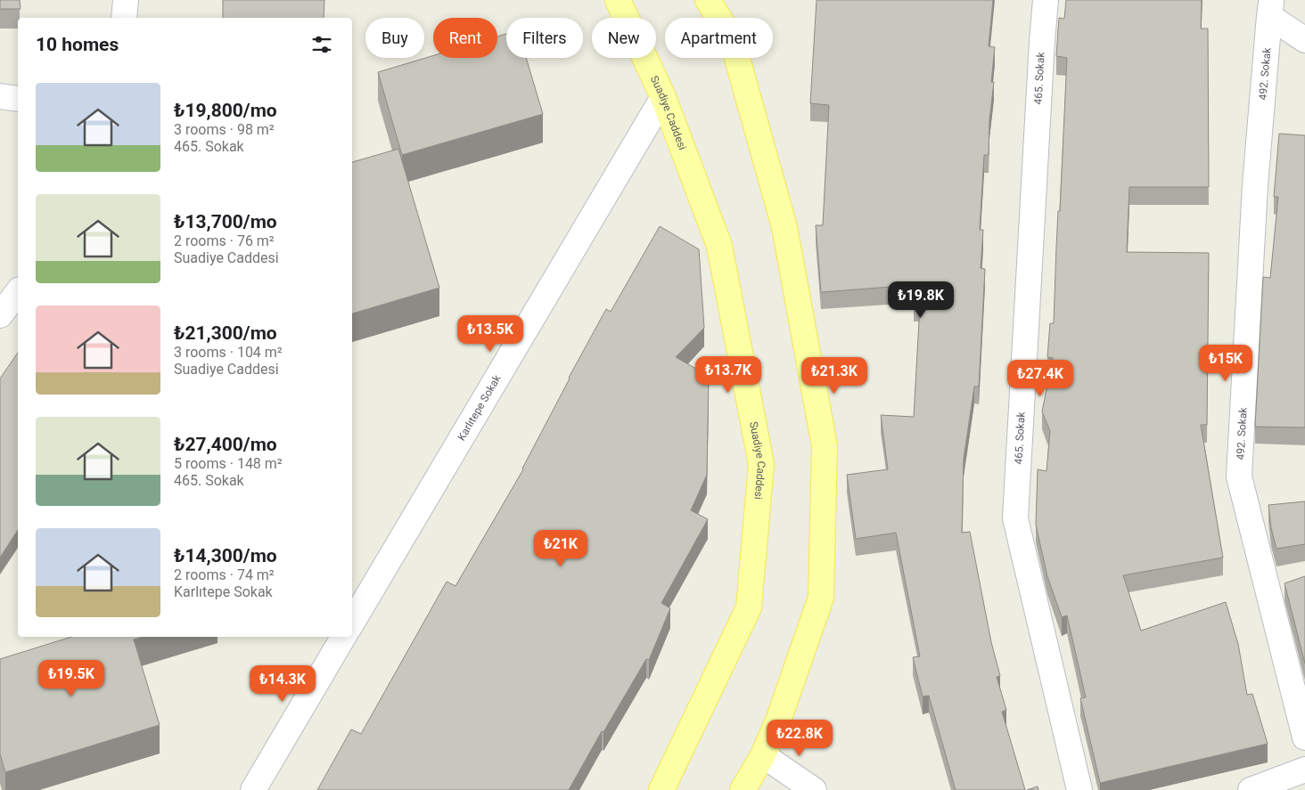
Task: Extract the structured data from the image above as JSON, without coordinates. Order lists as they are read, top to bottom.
{
  "streets": {
    "main road": ["Suadiye Caddesi"],
    "street": ["492. Sokak", "465. Sokak", "Karlıtepe Sokak"]
  },
  "crossings": [
    ["Suadiye Caddesi", "Karlıtepe Sokak"]
  ],
  "page": {
    "chip": [
      "Buy",
      "Rent",
      "Filters",
      "New",
      "Apartment"
    ],
    "heading": "10 homes",
    "list": [
      {
        "name": "₺19,800/mo",
        "note": "3 rooms · 98 m² · 465. Sokak"
      },
      {
        "name": "₺13,700/mo",
        "note": "2 rooms · 76 m² · Suadiye Caddesi"
      },
      {
        "name": "₺21,300/mo",
        "note": "3 rooms · 104 m² · Suadiye Caddesi"
      },
      {
        "name": "₺27,400/mo",
        "note": "5 rooms · 148 m² · 465. Sokak"
      },
      {
        "name": "₺14,300/mo",
        "note": "2 rooms · 74 m² · Karlıtepe Sokak"
      }
    ],
    "price": [
      "₺19.8K",
      "₺13.5K",
      "₺15K",
      "₺13.7K",
      "₺21.3K",
      "₺27.4K",
      "₺21K",
      "₺19.5K",
      "₺14.3K",
      "₺22.8K"
    ]
  }
}
